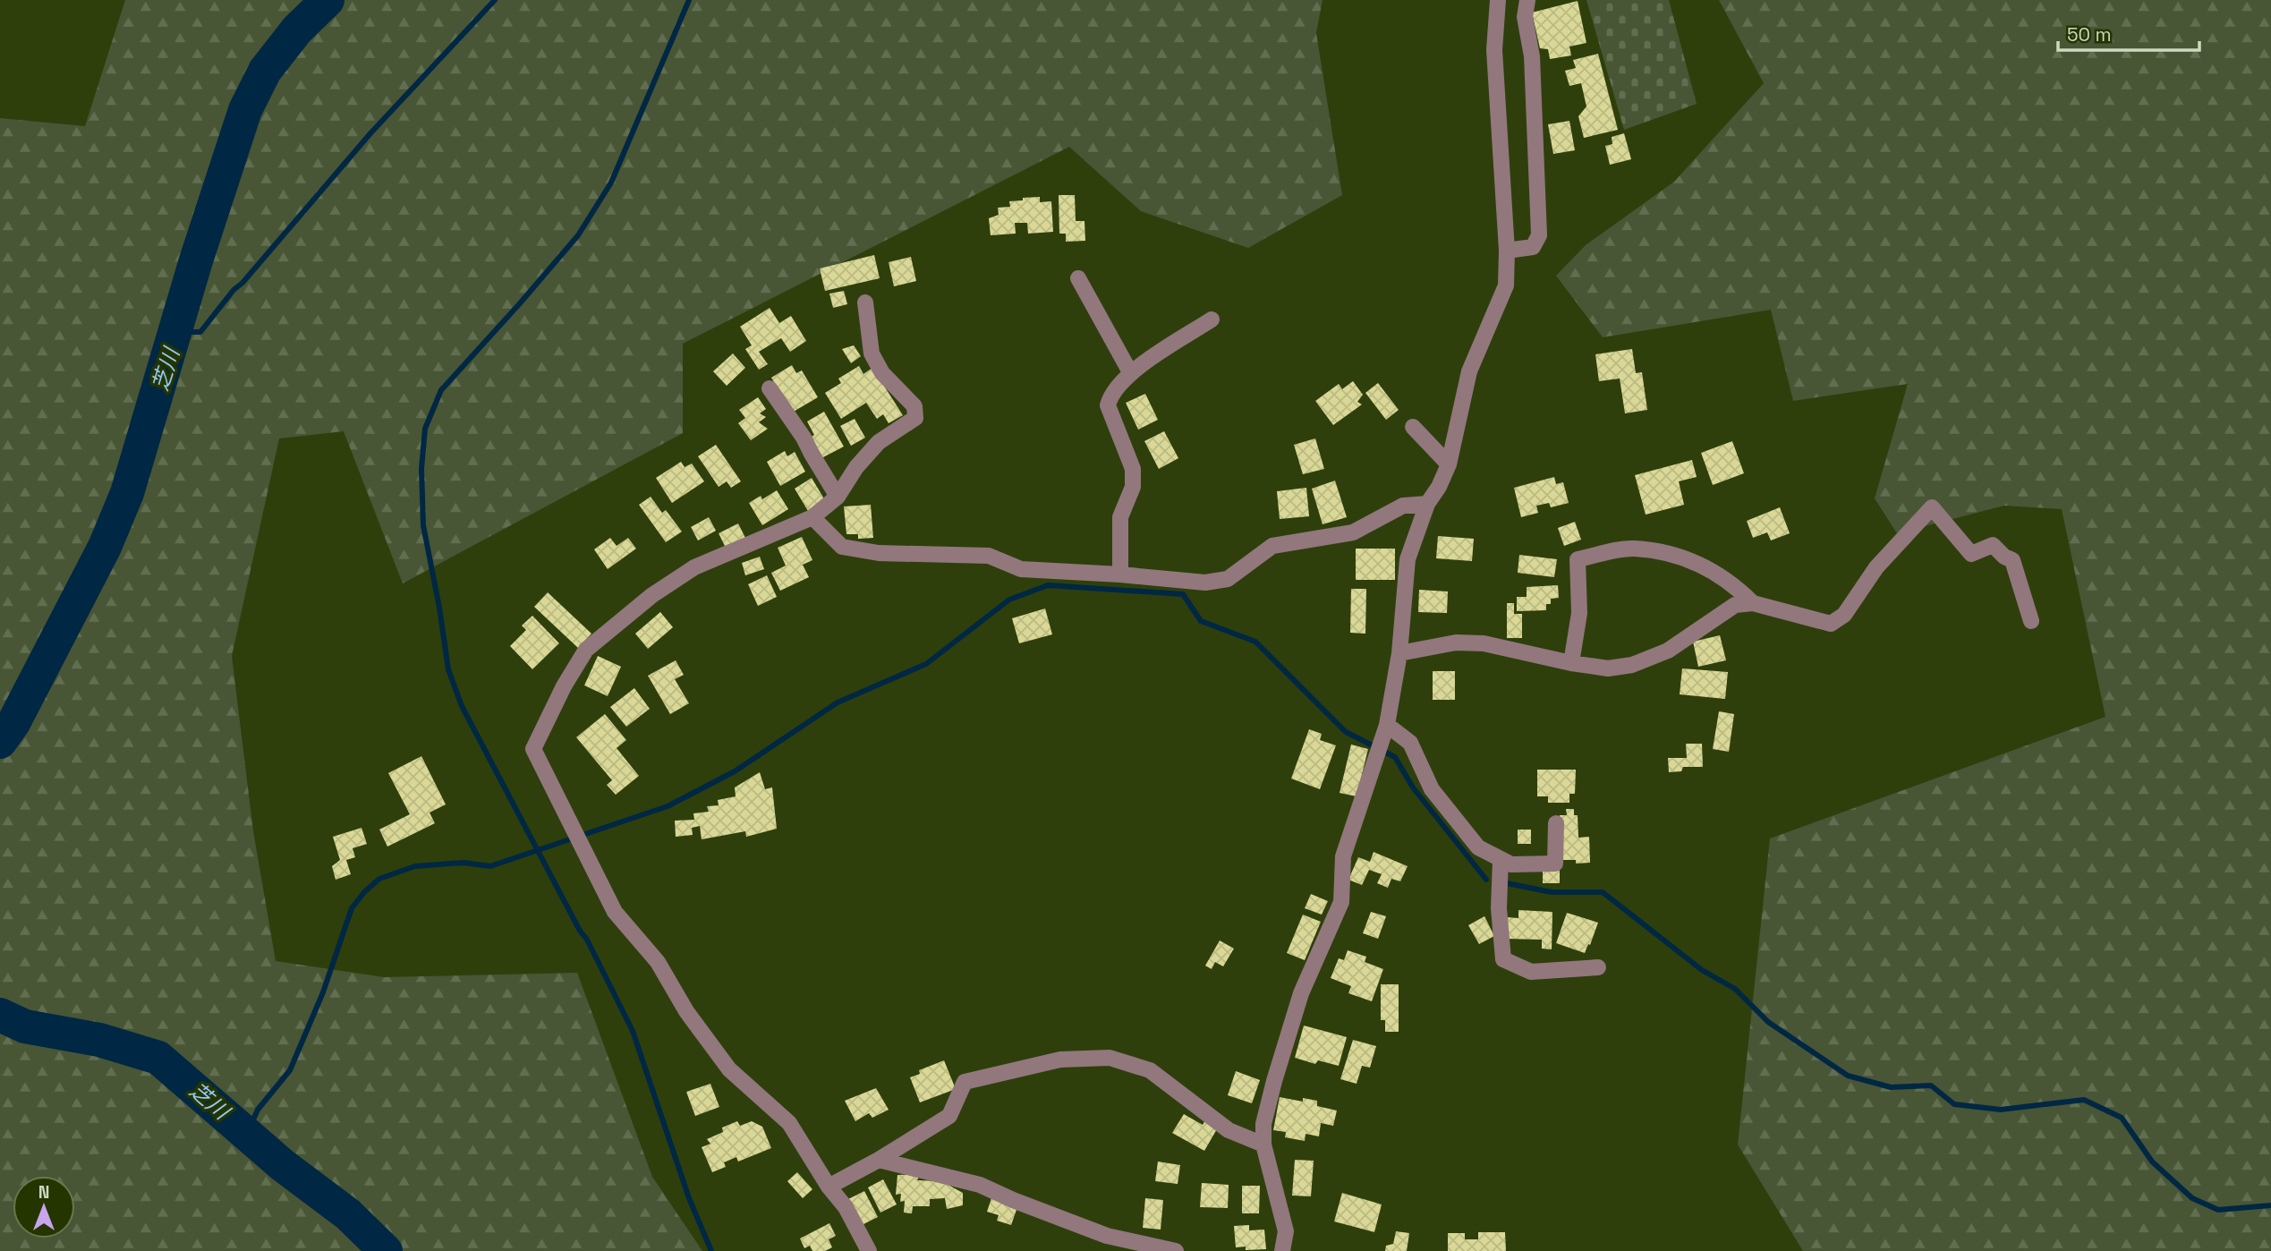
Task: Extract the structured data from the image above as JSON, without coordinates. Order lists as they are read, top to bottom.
{
  "water": ["芝川"],
  "scale_bar": "50 m",
  "north": "top"
}
